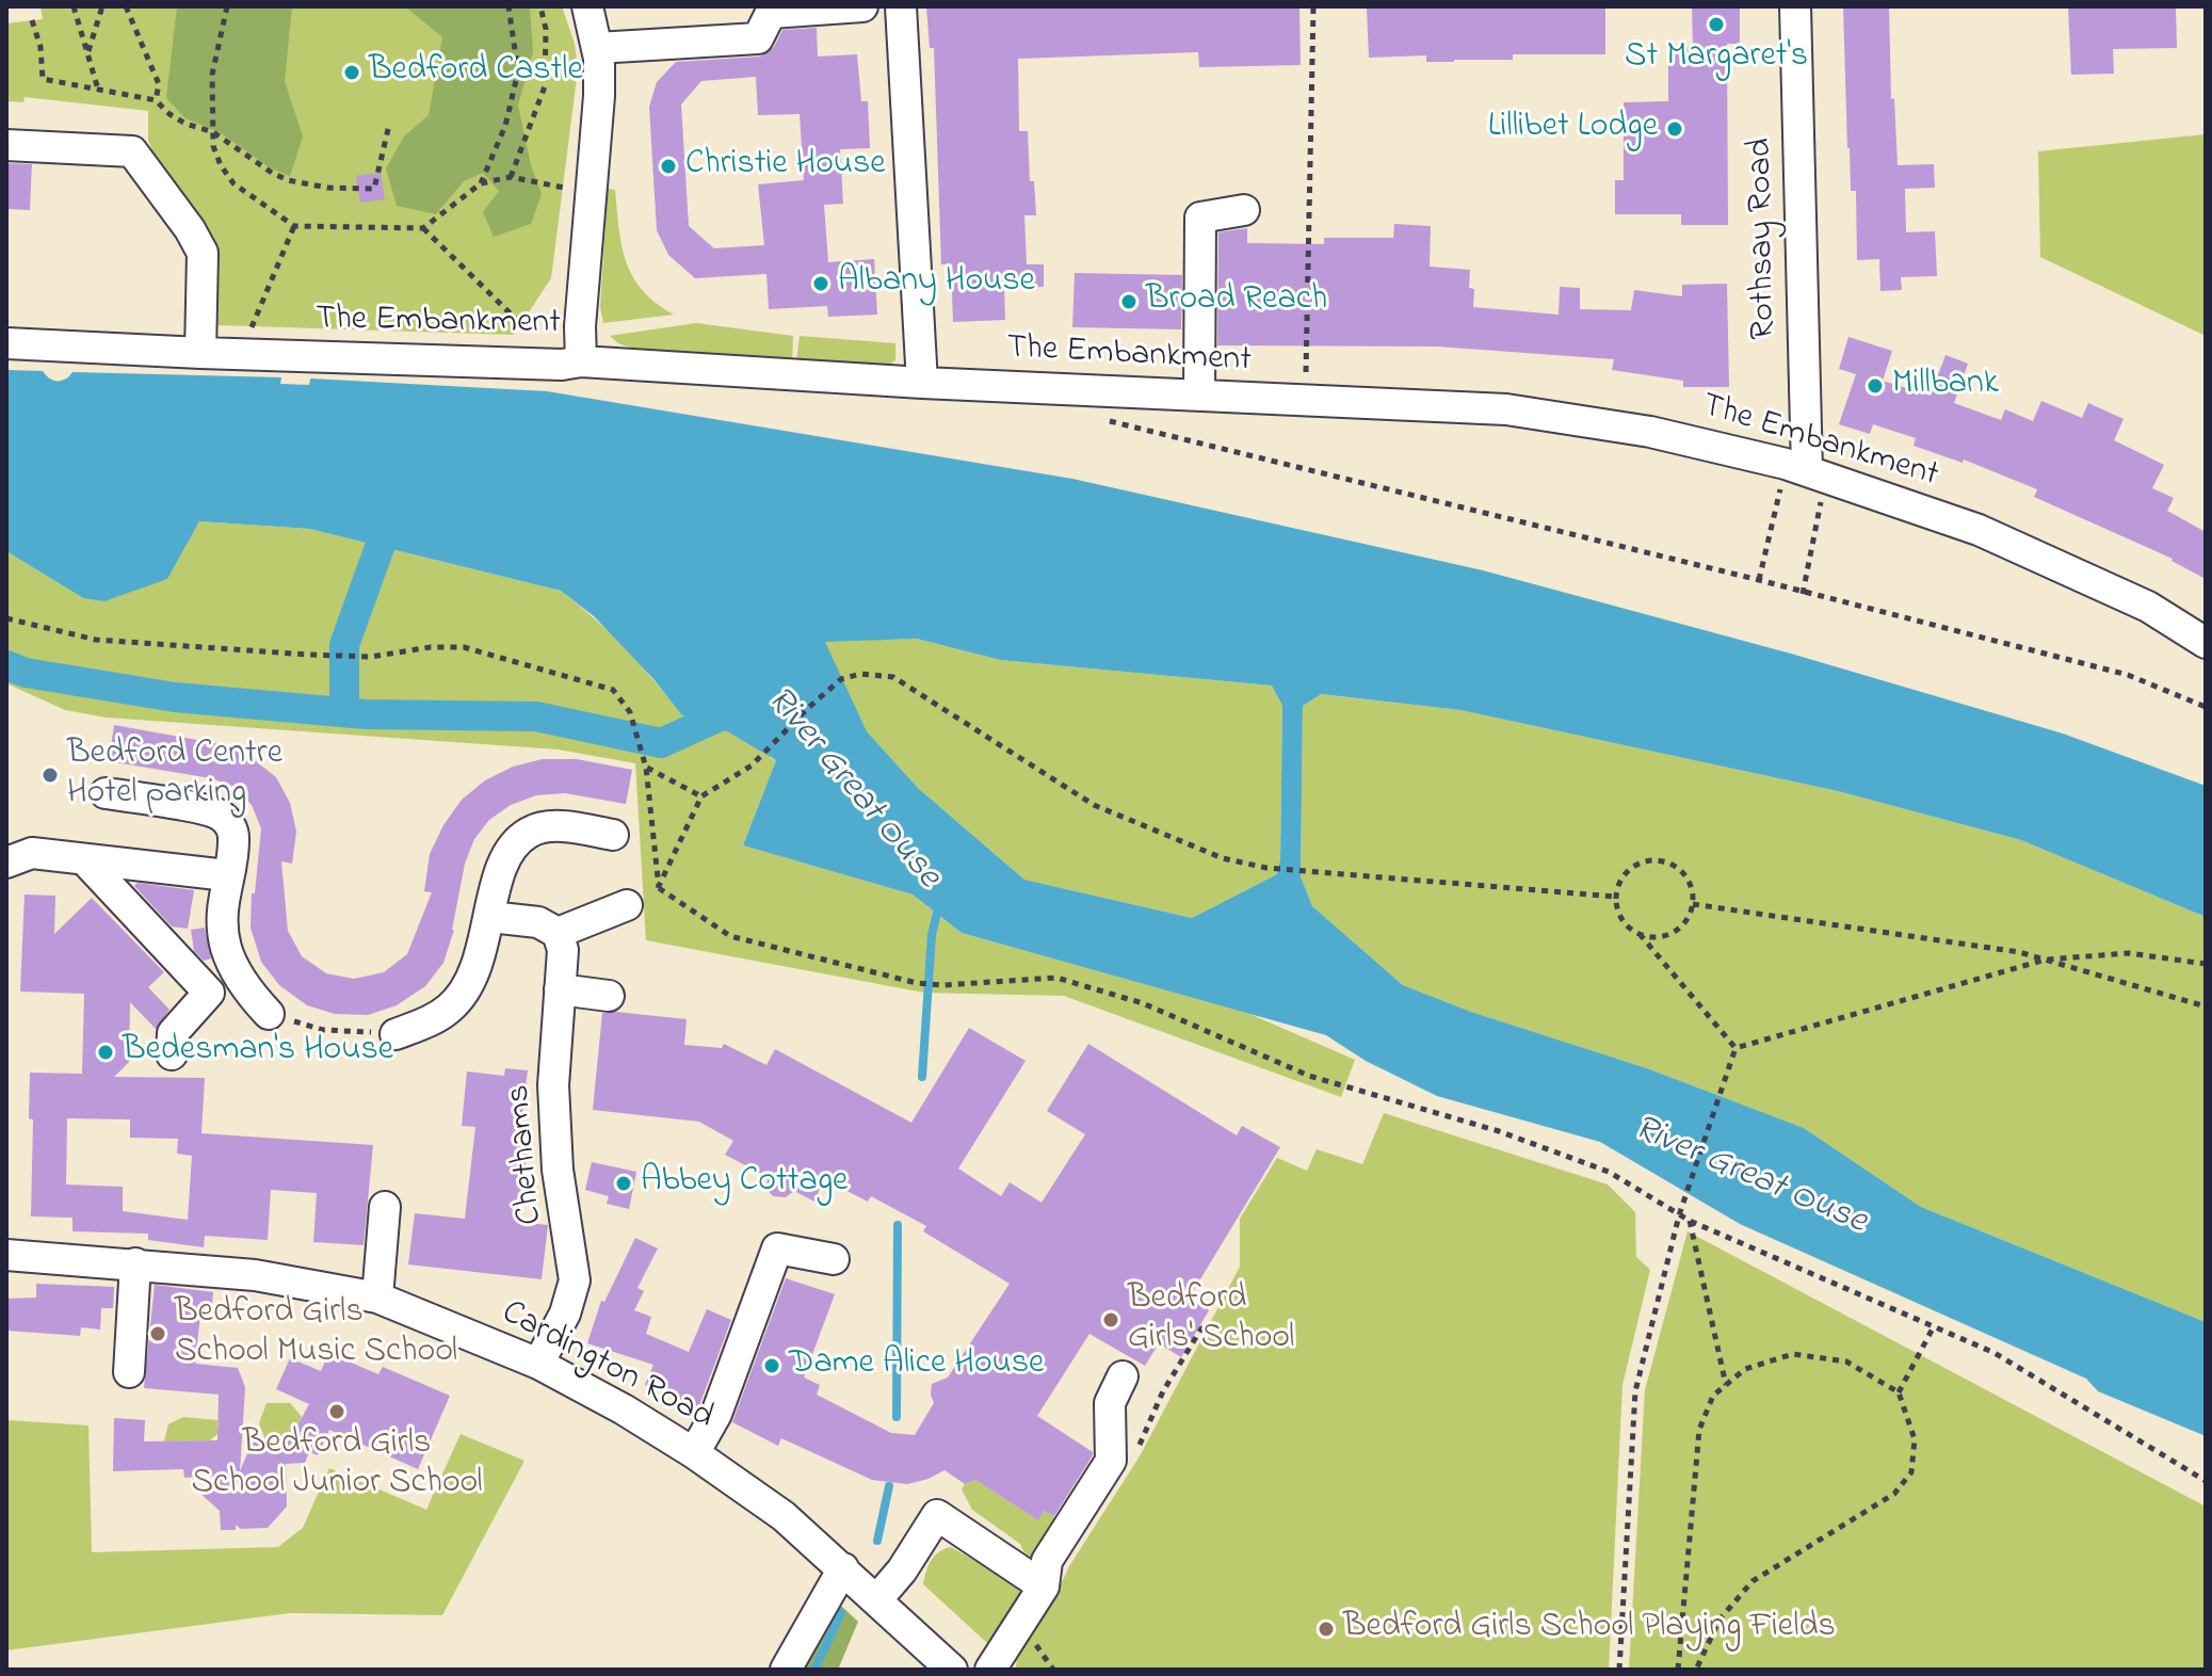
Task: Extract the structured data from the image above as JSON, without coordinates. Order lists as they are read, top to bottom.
{
  "streets": {
    "street": [
      "Rothsay Road",
      "The Embankment",
      "Chethams",
      "Cardington Road"
    ]
  },
  "crossings": [
    ["Rothsay Road", "The Embankment"],
    ["Chethams", "Cardington Road"]
  ],
  "water": ["River Great Ouse"],
  "places": [
    "St Margaret's",
    "Bedford Castle",
    "Lillibet Lodge",
    "Christie House",
    "Albany House",
    "Broad Reach",
    "Millbank",
    "Bedford Centre Hotel parking",
    "Bedesman's House",
    "Abbey Cottage",
    "Bedford Girls' School",
    "Bedford Girls School Music School",
    "Dame Alice House",
    "Bedford Girls School Junior School",
    "Bedford Girls School Playing Fields"
  ]
}
